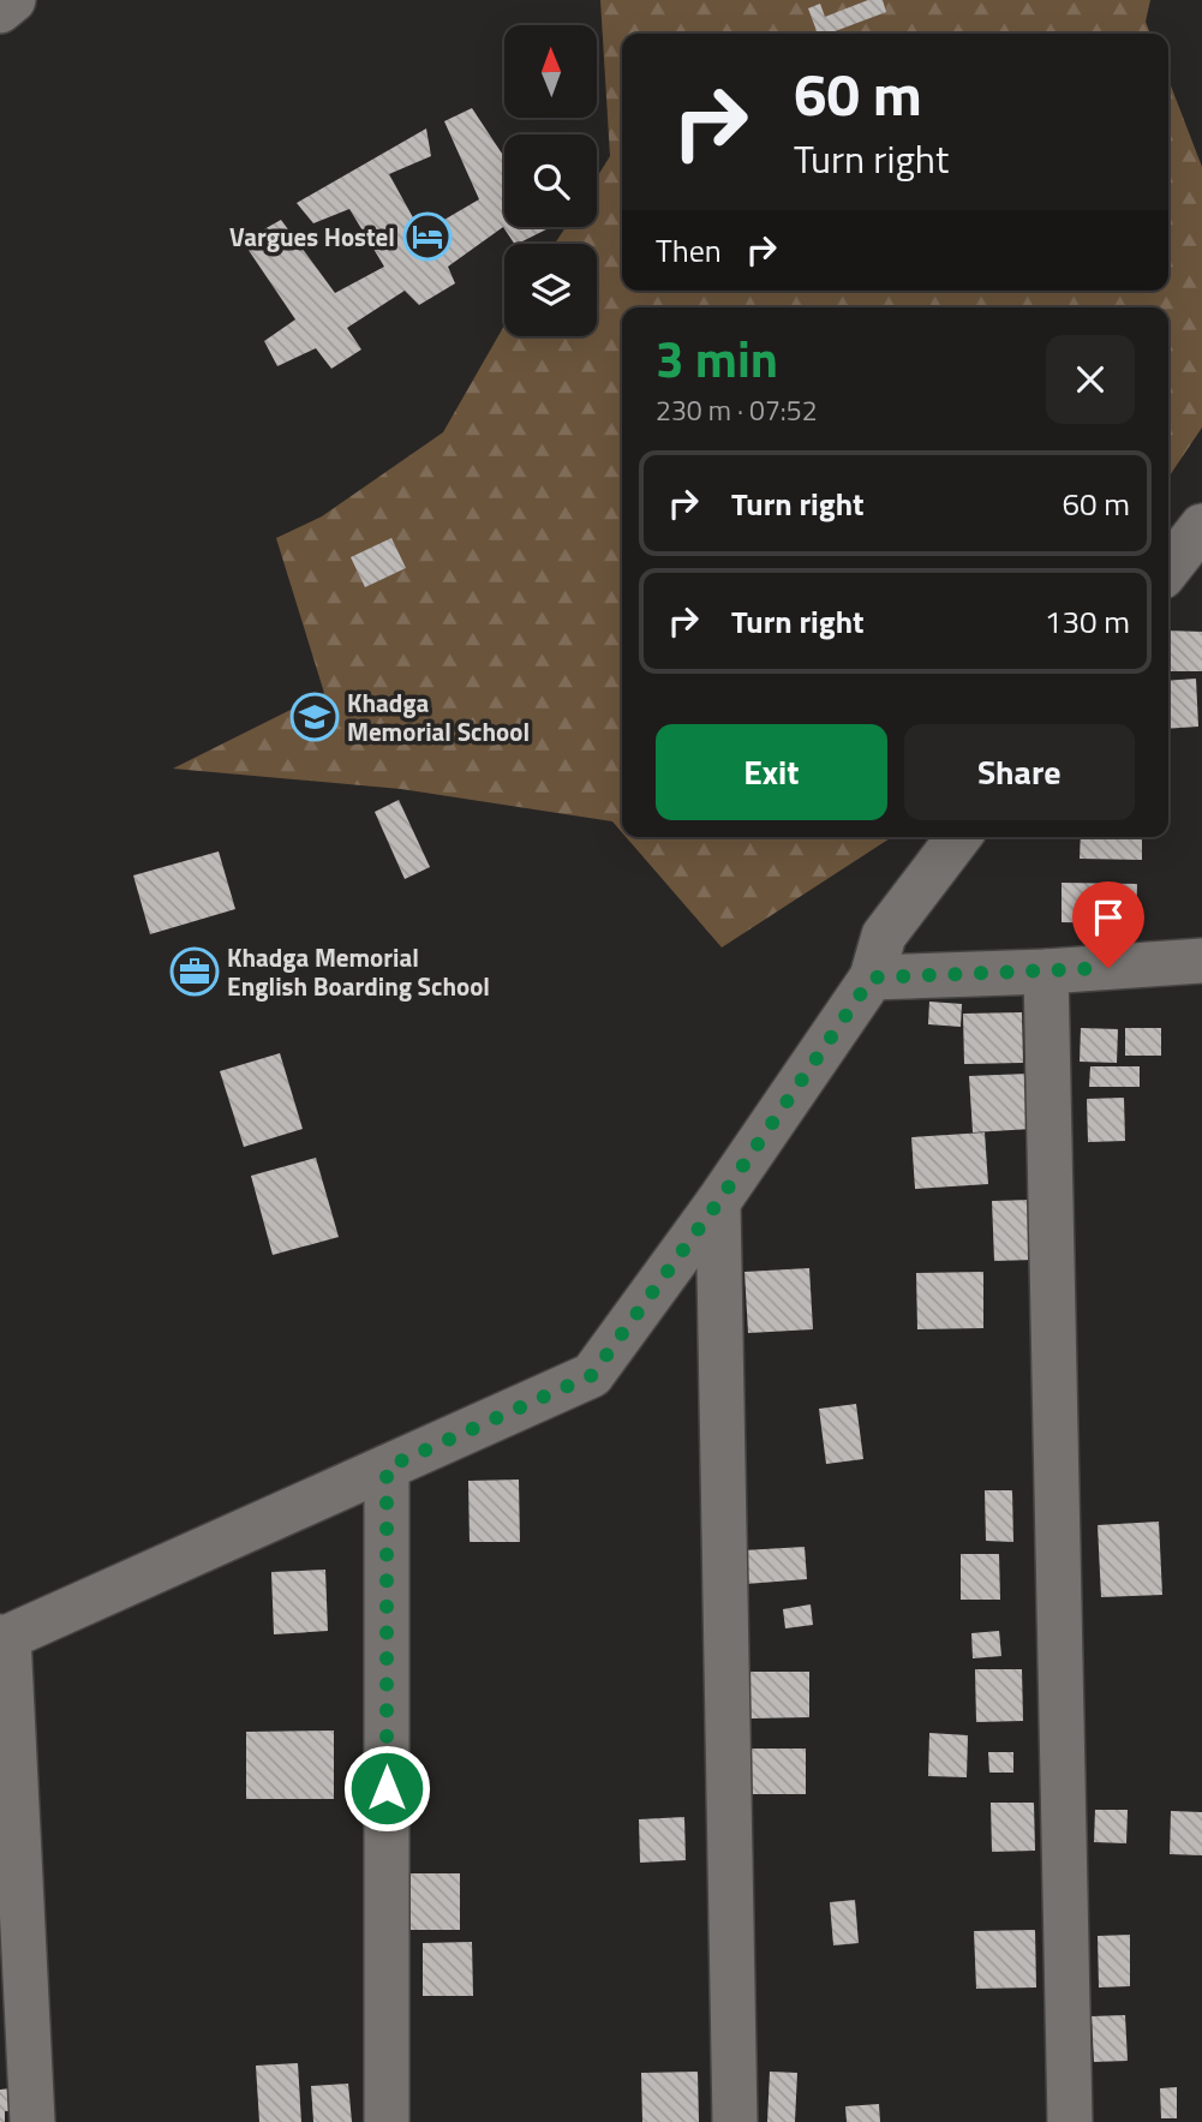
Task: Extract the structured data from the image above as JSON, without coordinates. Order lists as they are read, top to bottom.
{
  "places": {
    "hotel": ["Vargues Hostel"],
    "school or university": ["Khadga Memorial School"],
    "office": ["Khadga Memorial English Boarding School"]
  },
  "north": "top",
  "page": {
    "turn": ["60 m", "Turn right"],
    "then": "Then",
    "heading": ["3 min", "230 m · 07:52"],
    "list": [
      {
        "name": "Turn right",
        "value": "60 m"
      },
      {
        "name": "Turn right",
        "value": "130 m"
      }
    ],
    "buttons": ["Exit", "Share"]
  }
}
